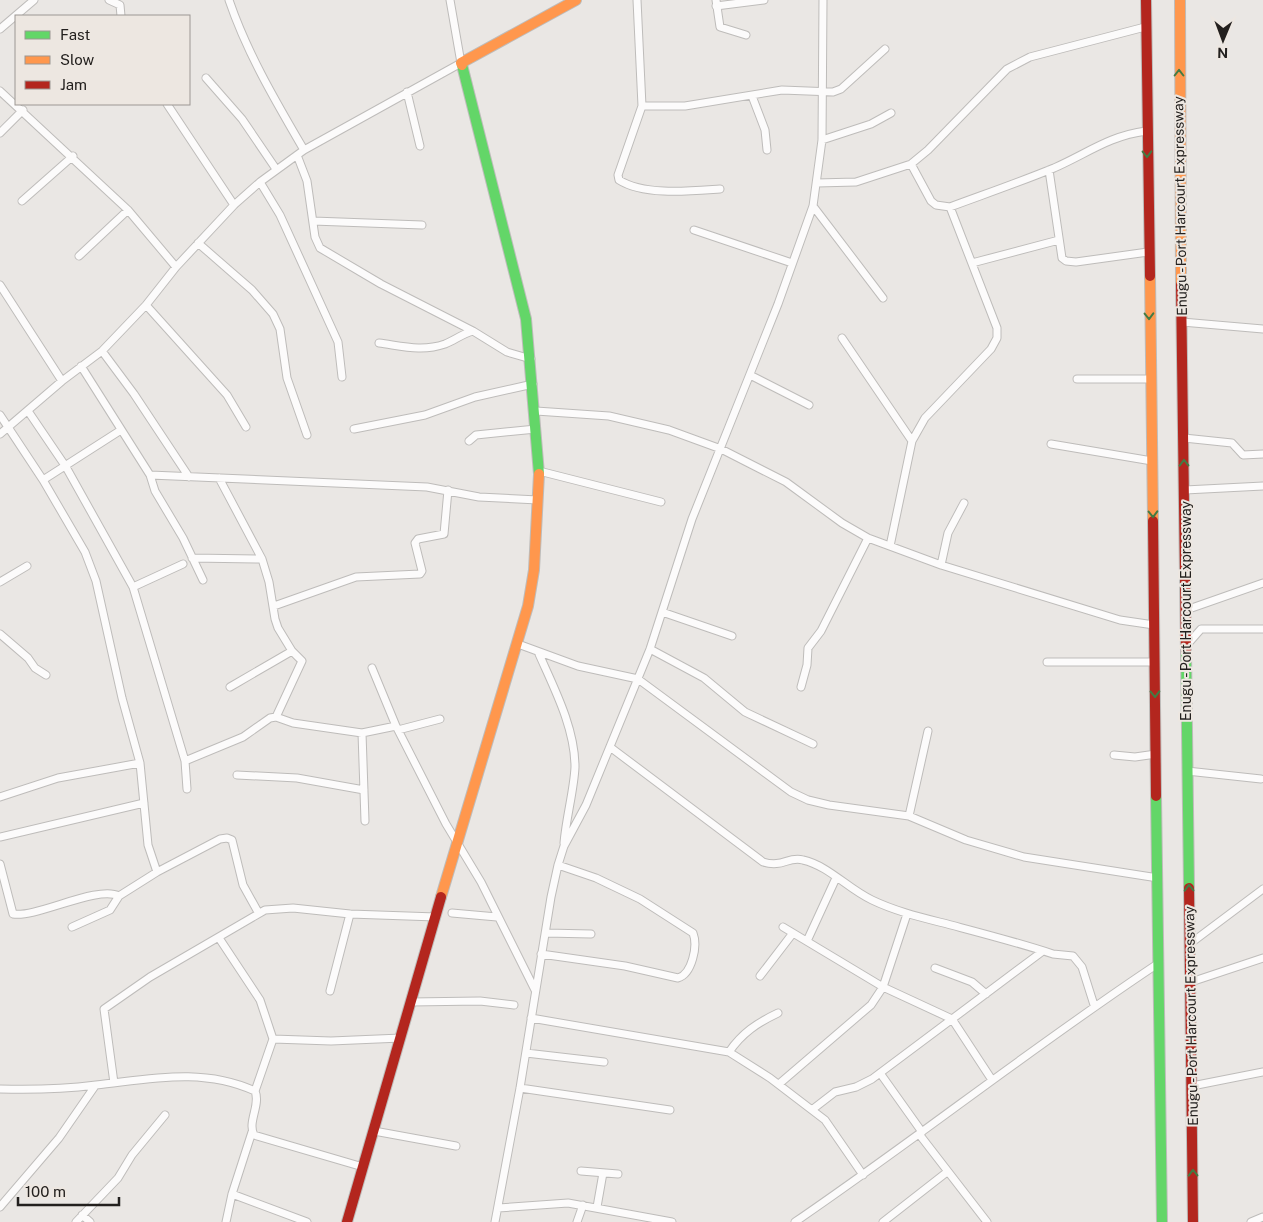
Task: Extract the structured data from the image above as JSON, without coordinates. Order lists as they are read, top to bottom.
{
  "streets": {
    "main road": ["Enugu - Port Harcourt Expressway"]
  },
  "legend": ["Fast", "Slow", "Jam"],
  "scale_bar": "100 m",
  "north": "bottom"
}
